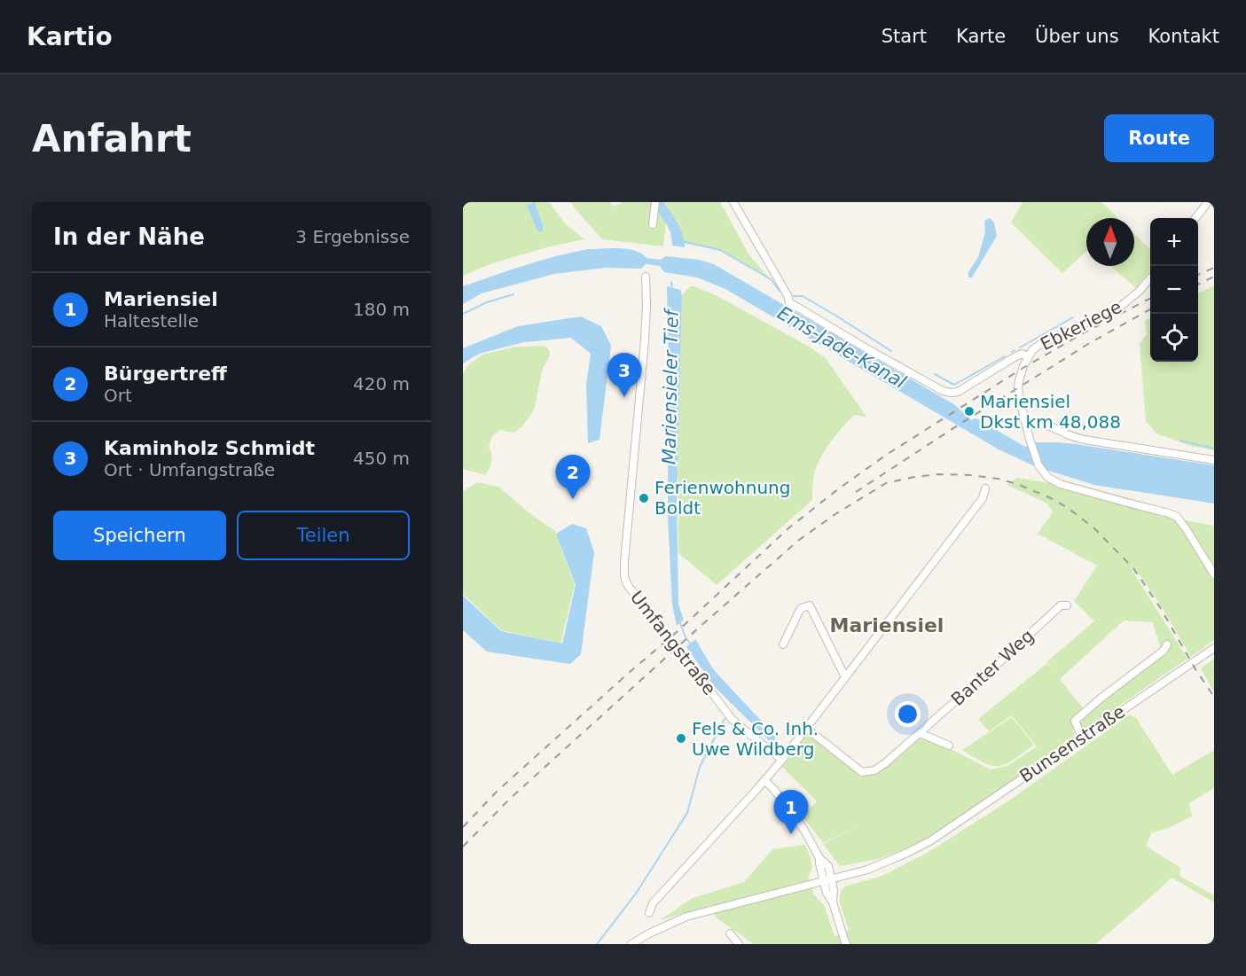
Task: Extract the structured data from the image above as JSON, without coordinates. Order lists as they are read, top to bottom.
{
  "streets": {
    "street": [
      "Ebkeriege",
      "Umfangstraße",
      "Banter Weg",
      "Bunsenstraße"
    ]
  },
  "districts": ["Mariensiel"],
  "water": ["Ems-Jade-Kanal", "Mariensieler Tief"],
  "places": ["Mariensiel Dkst km 48,088", "Ferienwohnung Boldt", "Fels & Co. Inh. Uwe Wildberg"],
  "north": "top",
  "page": {
    "header": "Kartio",
    "nav": [
      "Start",
      "Karte",
      "Über uns",
      "Kontakt"
    ],
    "buttons": [
      "Route",
      ["Speichern", "Teilen"]
    ],
    "title": "Anfahrt",
    "heading": ["In der Nähe", "3 Ergebnisse"],
    "map_buttons": ["+", "−"],
    "list": [
      {
        "mark": "1",
        "name": "Mariensiel",
        "note": "Haltestelle",
        "value": "180 m"
      },
      {
        "mark": "2",
        "name": "Bürgertreff",
        "note": "Ort",
        "value": "420 m"
      },
      {
        "mark": "3",
        "name": "Kaminholz Schmidt",
        "note": "Ort · Umfangstraße",
        "value": "450 m"
      }
    ],
    "pins": ["3", "2", "1"]
  }
}
